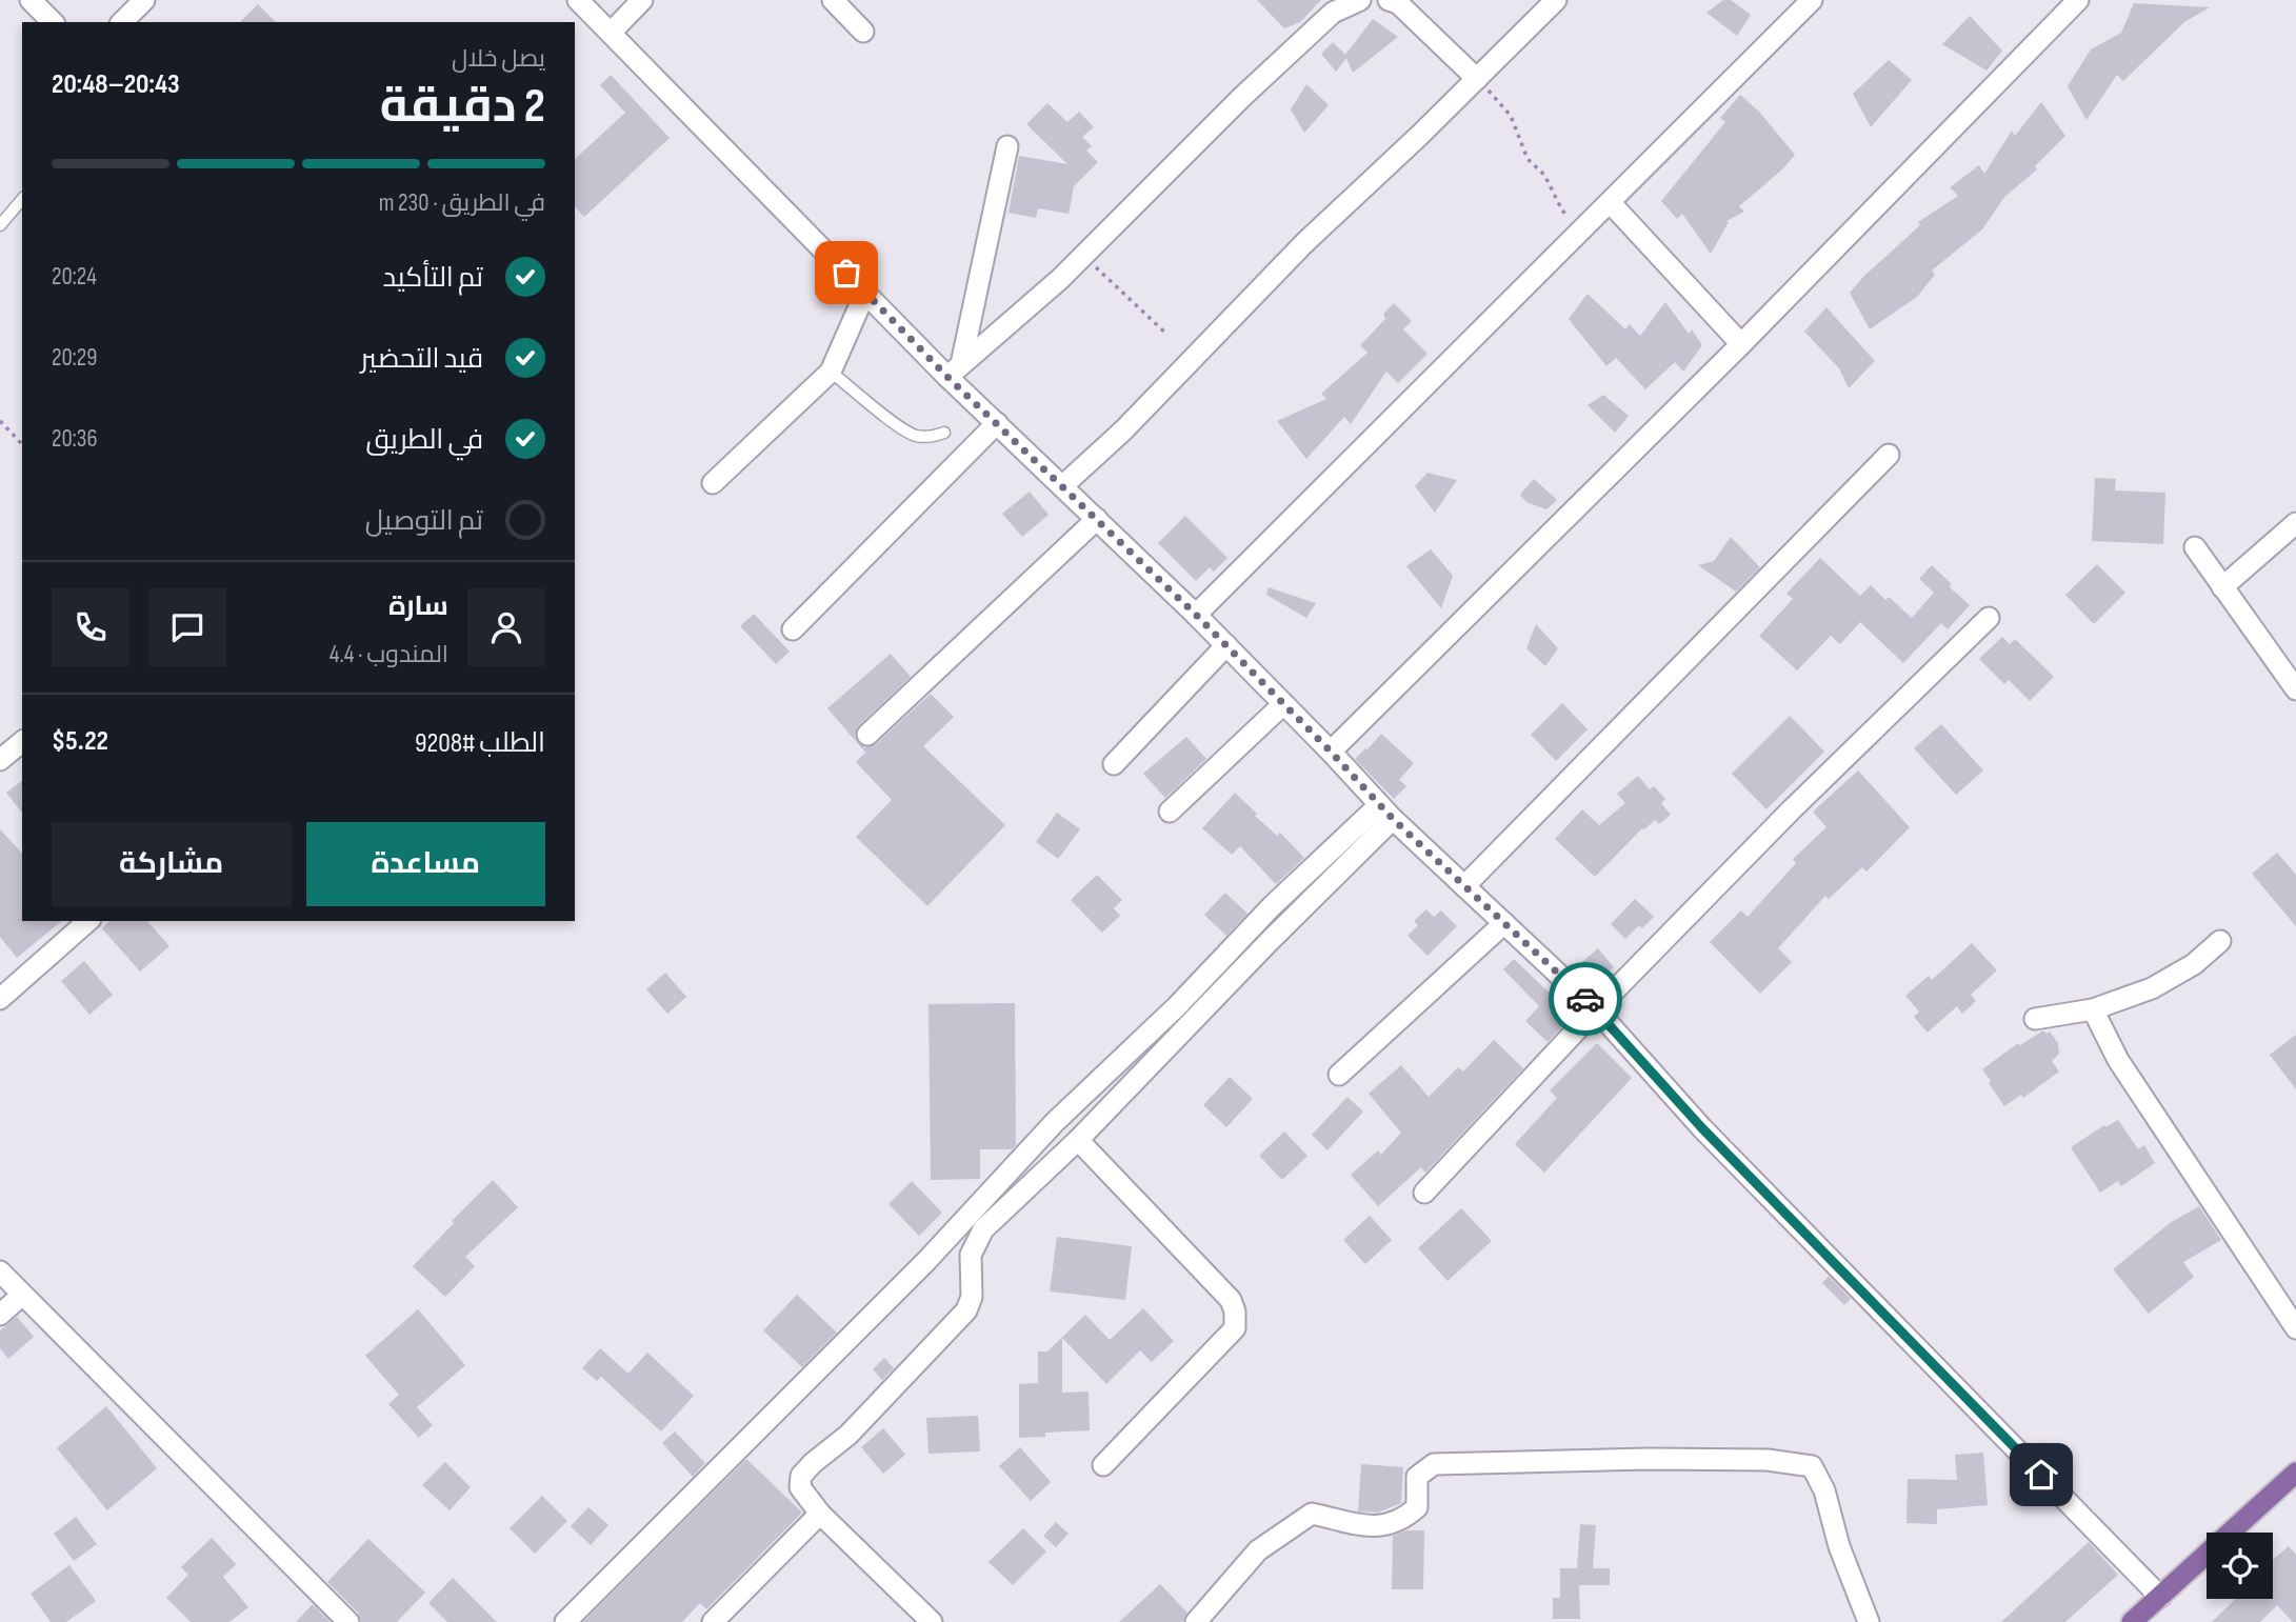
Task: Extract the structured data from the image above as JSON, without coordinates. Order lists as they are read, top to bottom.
{
  "page": {
    "heading": ["2 دقيقة", "يصل خلال", "20:43–20:48"],
    "panel": [
      "سارة",
      "المندوب · 4.4",
      "الطلب #9208",
      "$5.22"
    ],
    "bar": "في الطريق · 230 m",
    "list": [
      ["تم التأكيد", "20:24"],
      ["قيد التحضير", "20:29"],
      ["في الطريق", "20:36"],
      "تم التوصيل"
    ],
    "buttons": ["مساعدة", "مشاركة"]
  }
}
